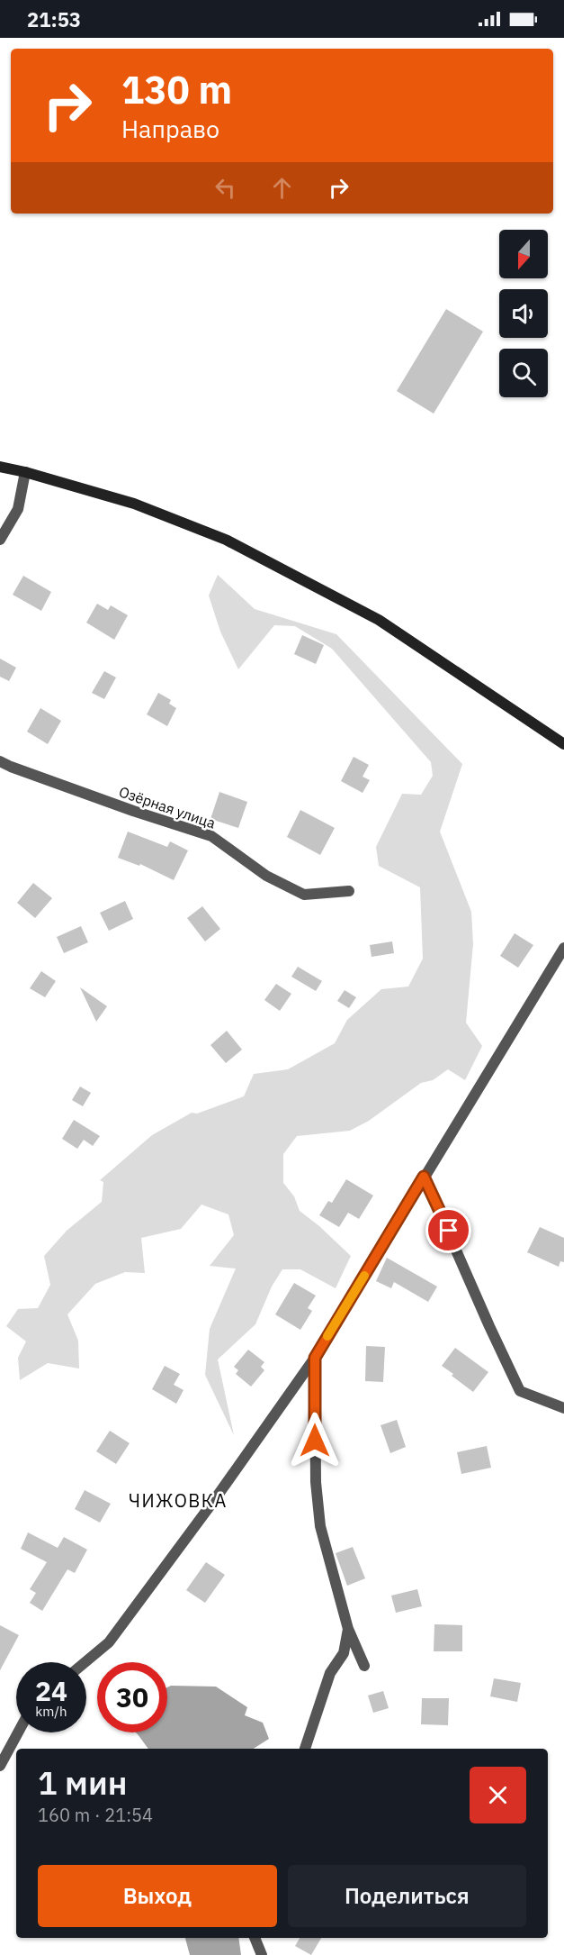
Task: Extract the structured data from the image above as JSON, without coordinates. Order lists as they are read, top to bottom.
{
  "streets": {
    "street": ["Озёрная улица"]
  },
  "districts": ["ЧИЖОВКА"],
  "north": "bottom",
  "page": {
    "status": "21:53",
    "turn": ["130 m", "Направо"],
    "speed": "24 km/h",
    "limit": "30",
    "heading": ["1 мин", "160 m · 21:54"],
    "buttons": ["Выход", "Поделиться"]
  }
}
